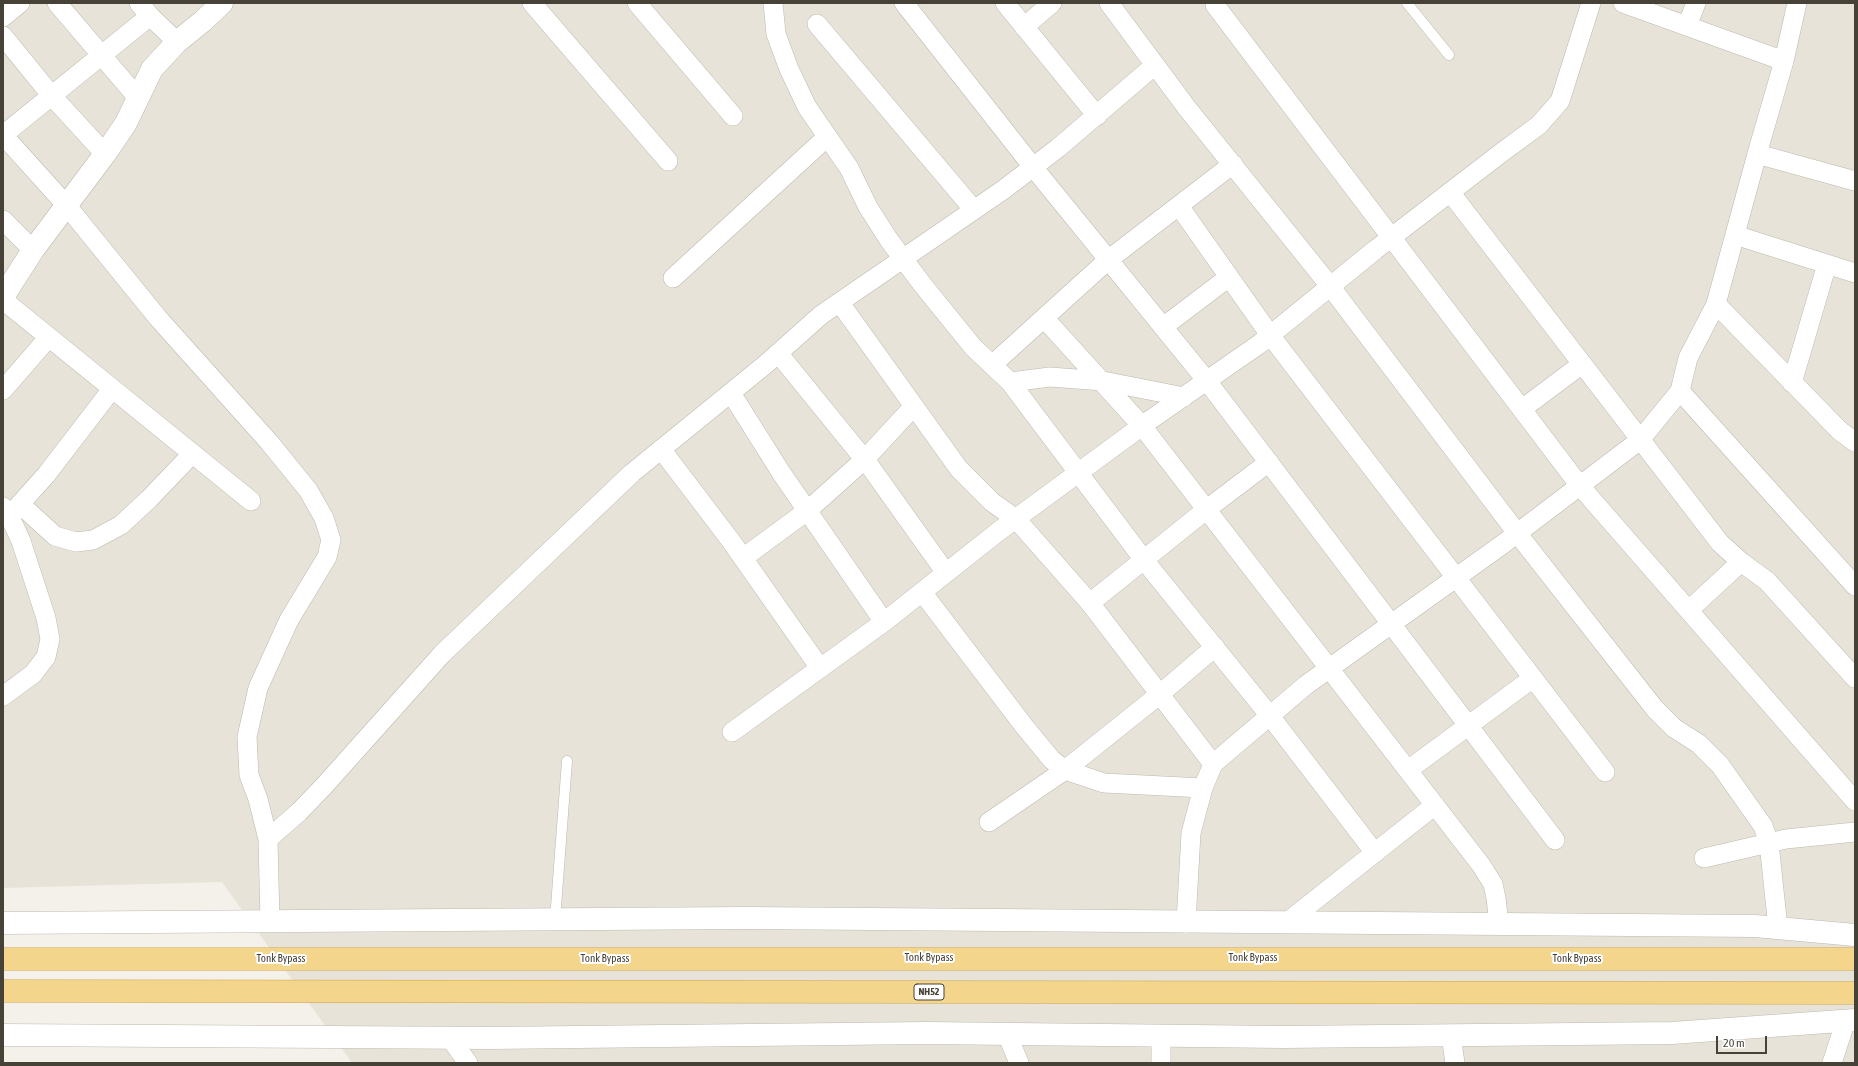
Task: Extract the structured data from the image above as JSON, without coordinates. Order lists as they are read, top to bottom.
{
  "streets": {
    "highway": ["Tonk Bypass", "NH52"]
  },
  "scale_bar": "20 m"
}
